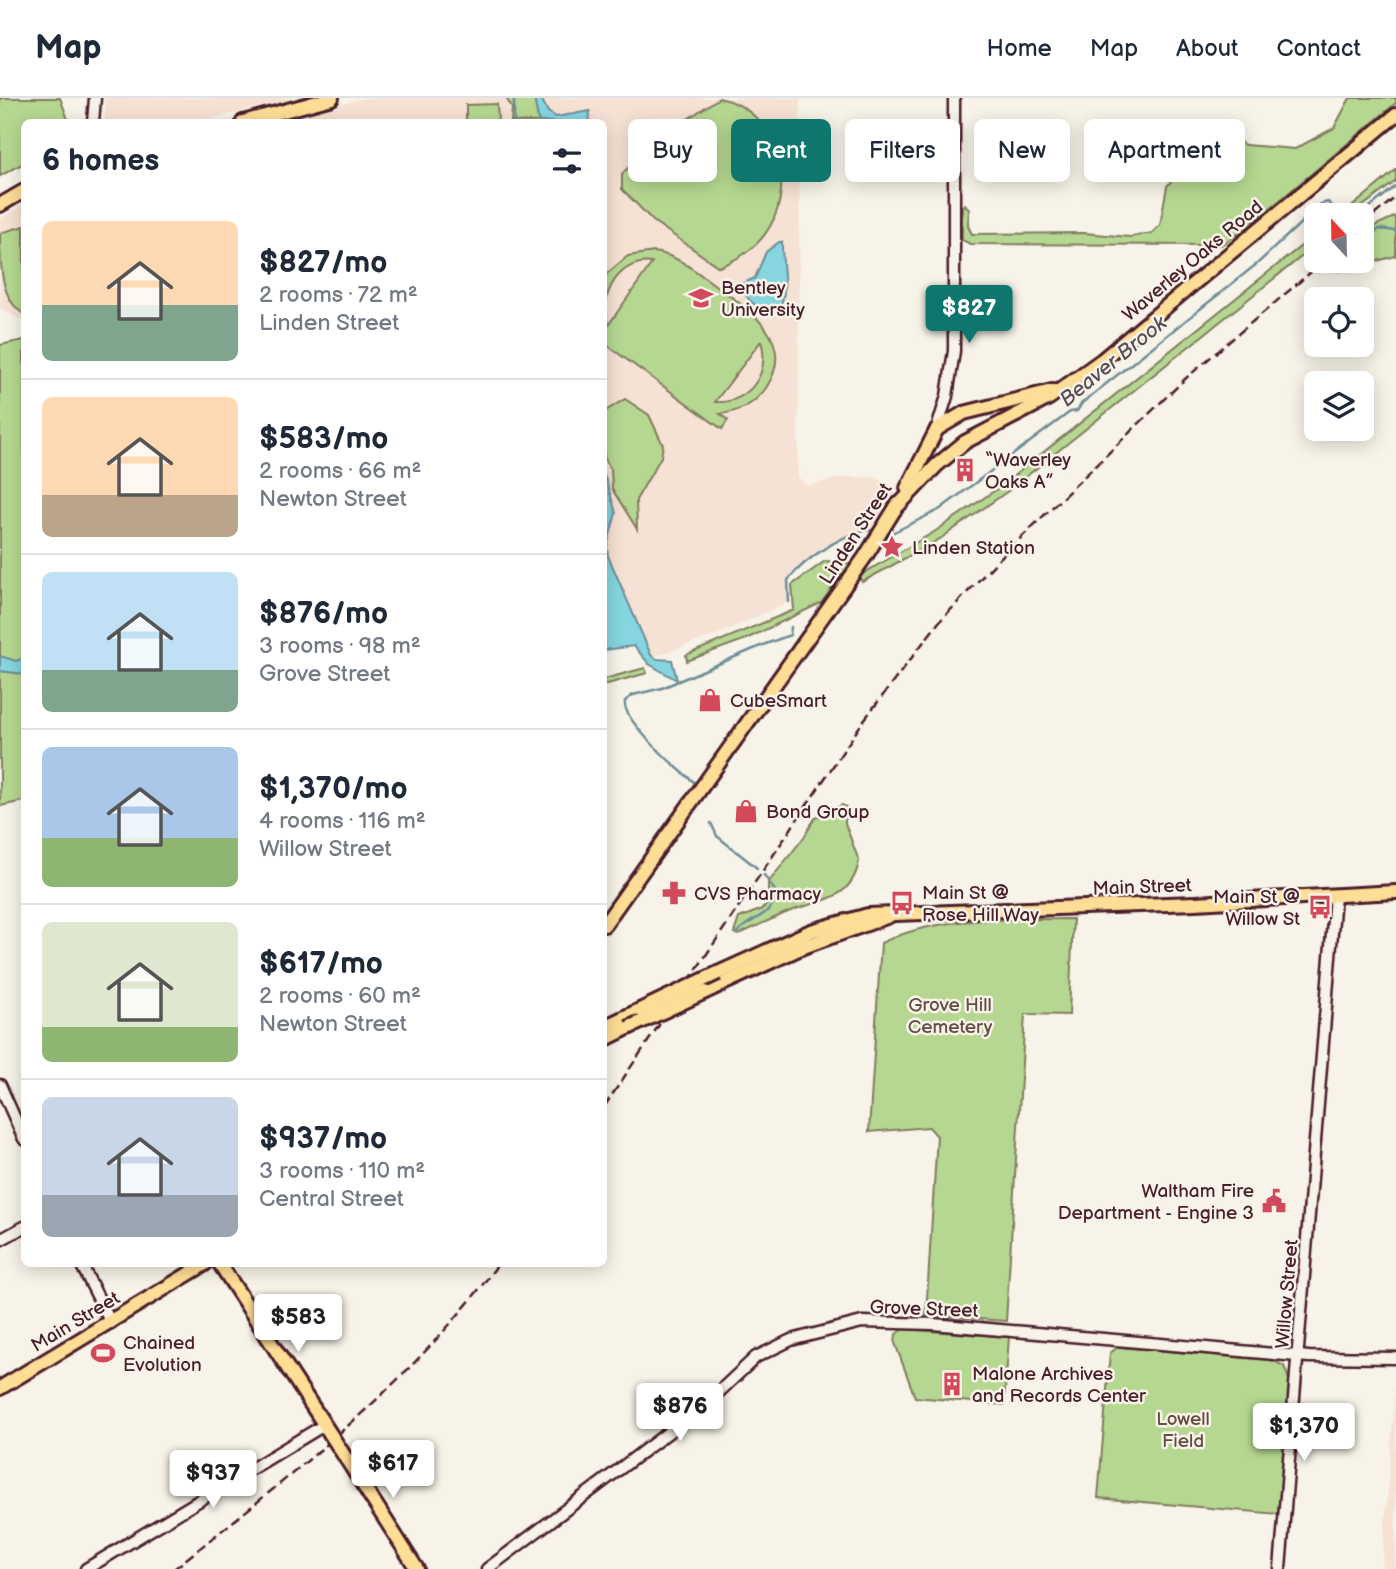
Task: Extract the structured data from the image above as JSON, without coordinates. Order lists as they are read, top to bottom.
{
  "streets": {
    "main road": ["Waverley Oaks Road", "Linden Street", "Main Street"],
    "street": ["Willow Street", "Grove Street"]
  },
  "crossings": [
    ["Waverley Oaks Road", "Linden Street"],
    ["Main Street", "Willow Street"],
    ["Willow Street", "Grove Street"]
  ],
  "water": ["Beaver Brook"],
  "parks": ["Grove Hill Cemetery", "Lowell Field"],
  "places": {
    "school or university": ["Bentley University"],
    "building": ["“Waverley Oaks A”", "Malone Archives and Records Center"],
    "place": ["Linden Station"],
    "shop": ["CubeSmart", "Bond Group"],
    "pharmacy": ["CVS Pharmacy"],
    "bus stop": ["Main St @ Rose Hill Way", "Main St @ Willow St"],
    "public building": ["Waltham Fire Department - Engine 3"],
    "sports": ["Chained Evolution"]
  },
  "north": "top",
  "page": {
    "header": "Map",
    "nav": [
      "Home",
      "Map",
      "About",
      "Contact"
    ],
    "chip": [
      "Buy",
      "Rent",
      "Filters",
      "New",
      "Apartment"
    ],
    "heading": "6 homes",
    "list": [
      {
        "name": "$827/mo",
        "note": "2 rooms · 72 m² · Linden Street"
      },
      {
        "name": "$583/mo",
        "note": "2 rooms · 66 m² · Newton Street"
      },
      {
        "name": "$876/mo",
        "note": "3 rooms · 98 m² · Grove Street"
      },
      {
        "name": "$1,370/mo",
        "note": "4 rooms · 116 m² · Willow Street"
      },
      {
        "name": "$617/mo",
        "note": "2 rooms · 60 m² · Newton Street"
      },
      {
        "name": "$937/mo",
        "note": "3 rooms · 110 m² · Central Street"
      }
    ],
    "price": [
      "$827",
      "$583",
      "$876",
      "$1,370",
      "$617",
      "$937"
    ]
  }
}
